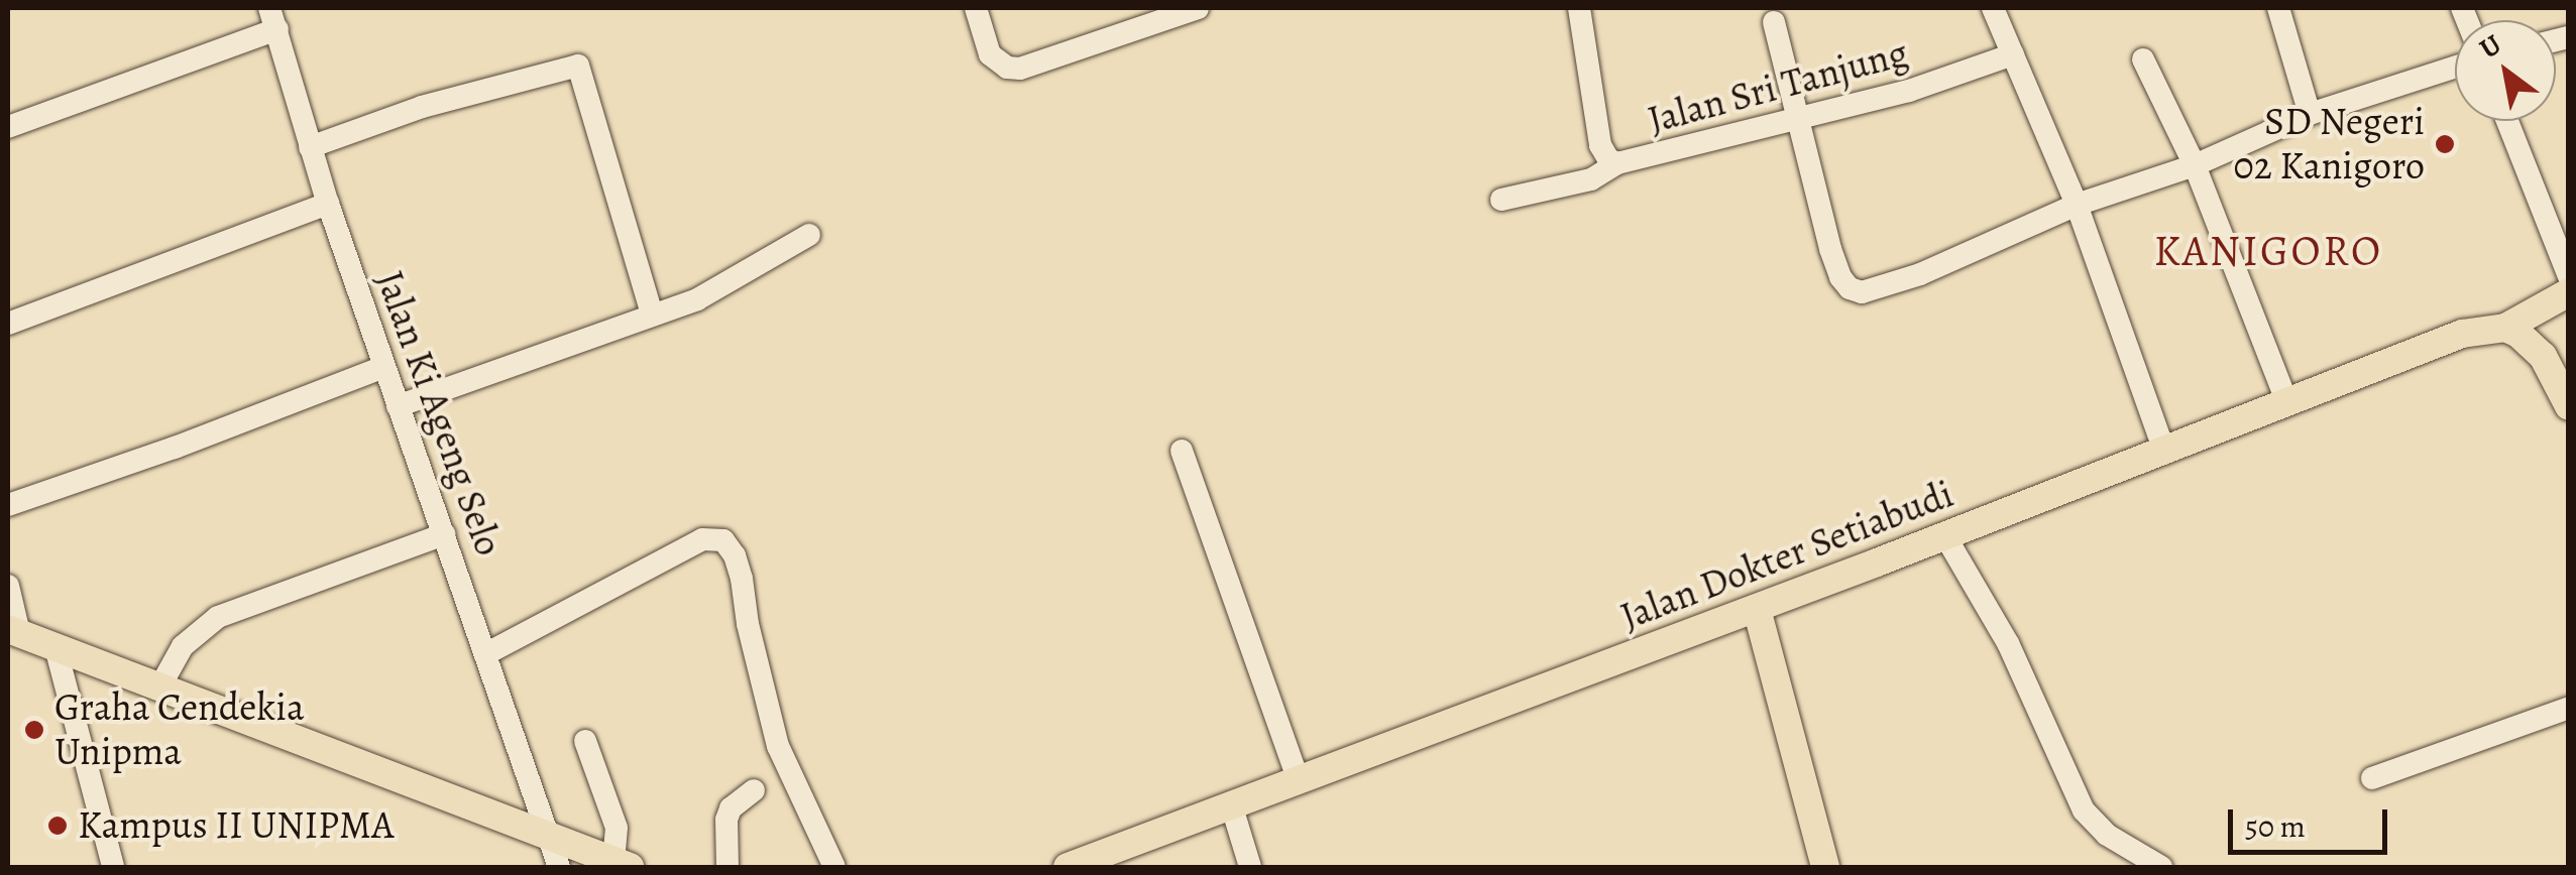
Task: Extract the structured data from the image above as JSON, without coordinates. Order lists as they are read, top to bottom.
{
  "streets": {
    "main road": ["Jalan Dokter Setiabudi"],
    "street": ["Jalan Sri Tanjung", "Jalan Ki Ageng Selo"]
  },
  "districts": ["KANIGORO"],
  "places": ["SD Negeri 02 Kanigoro", "Graha Cendekia Unipma", "Kampus II UNIPMA"],
  "scale_bar": "50 m",
  "north": "top left"
}
